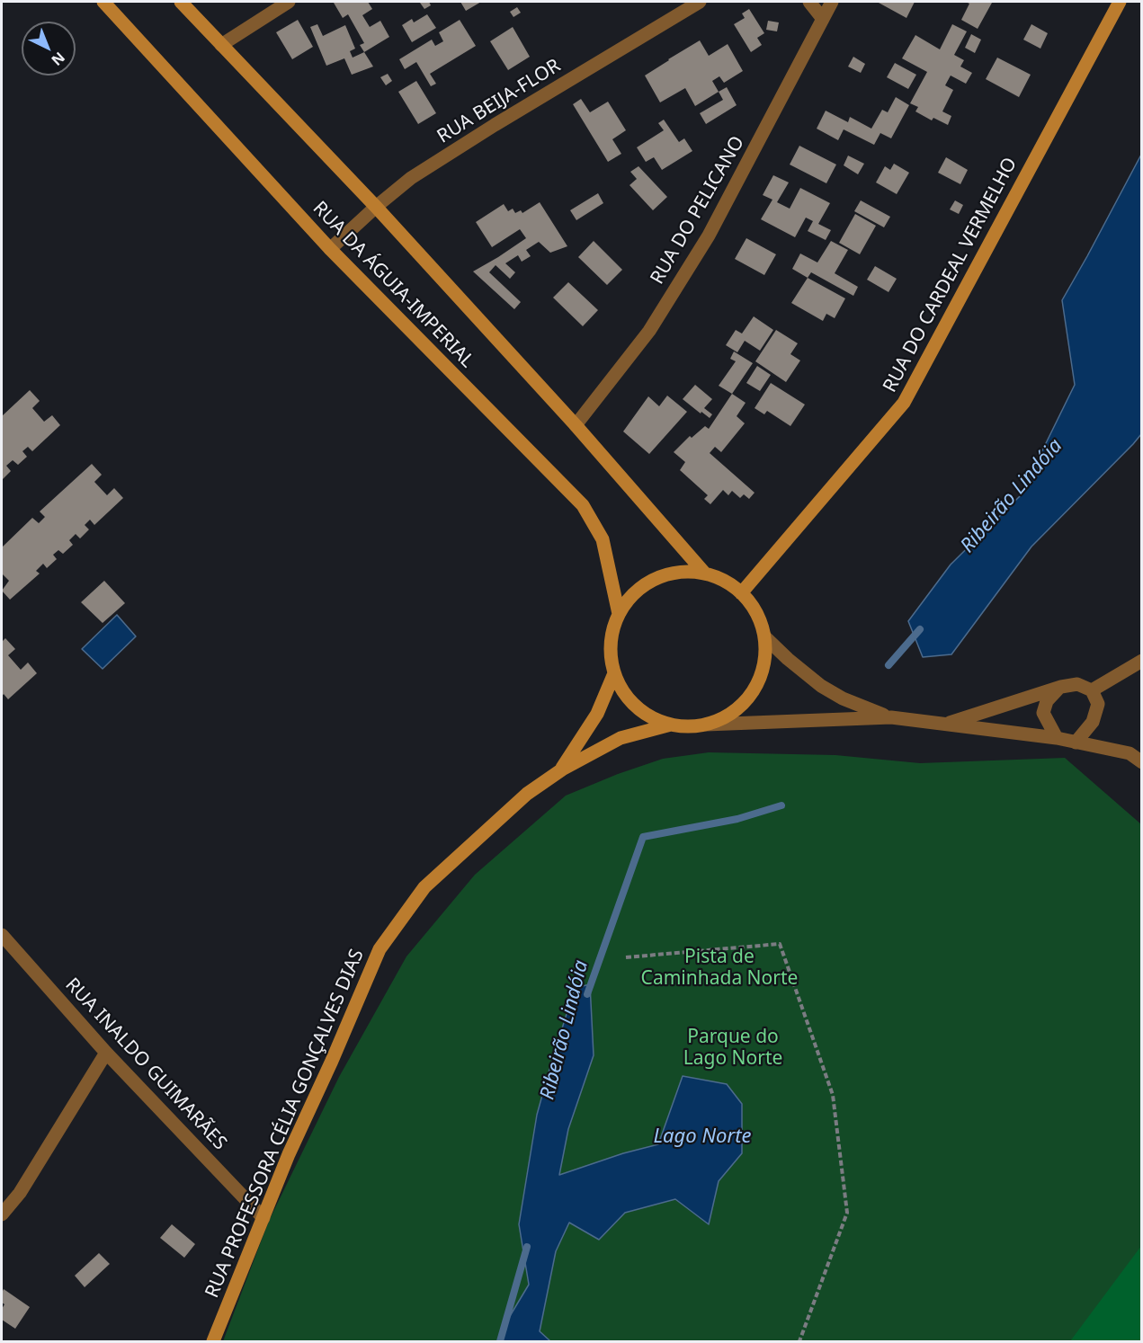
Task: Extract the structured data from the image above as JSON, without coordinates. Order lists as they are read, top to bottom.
{
  "streets": {
    "street": [
      "RUA BEIJA-FLOR",
      "RUA DO PELICANO",
      "RUA DO CARDEAL VERMELHO",
      "RUA DA ÁGUIA-IMPERIAL",
      "RUA INALDO GUIMARÃES",
      "RUA PROFESSORA CÉLIA GONÇALVES DIAS"
    ]
  },
  "crossings": [
    ["RUA BEIJA-FLOR", "RUA DA ÁGUIA-IMPERIAL"],
    ["RUA DO PELICANO", "RUA DA ÁGUIA-IMPERIAL"],
    ["RUA DO CARDEAL VERMELHO", "RUA DA ÁGUIA-IMPERIAL"],
    ["RUA INALDO GUIMARÃES", "RUA PROFESSORA CÉLIA GONÇALVES DIAS"]
  ],
  "water": ["Ribeirão Lindóia", "Lago Norte"],
  "parks": ["Pista de Caminhada Norte", "Parque do Lago Norte"],
  "north": "bottom right"
}
